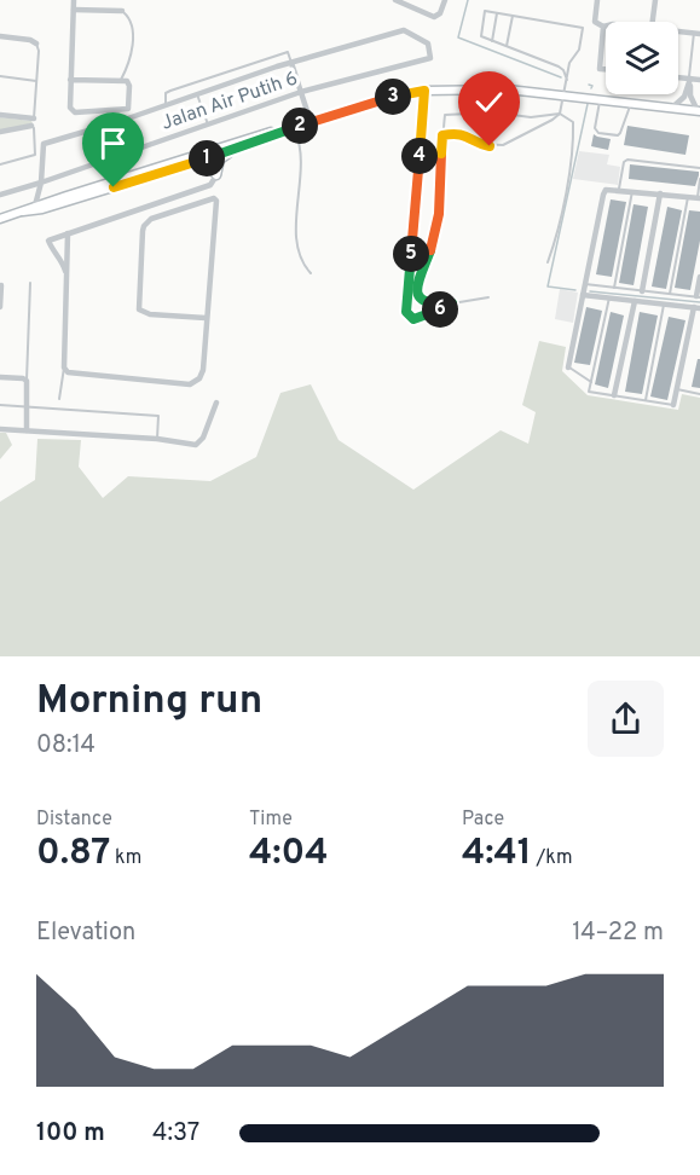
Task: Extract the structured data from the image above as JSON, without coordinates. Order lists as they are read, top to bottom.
{
  "streets": {
    "street": ["Jalan Air Putih 6"]
  },
  "page": {
    "pins": [
      "3",
      "2",
      "4",
      "1",
      "5",
      "6"
    ],
    "heading": ["Morning run", "08:14"],
    "stats": [
      ["Distance", "0.87 km"],
      ["Time", "4:04"],
      ["Pace", "4:41 /km"]
    ],
    "chart": ["Elevation", "14–22 m"],
    "list": [
      {
        "name": "100 m",
        "note": "4:37"
      }
    ]
  }
}
